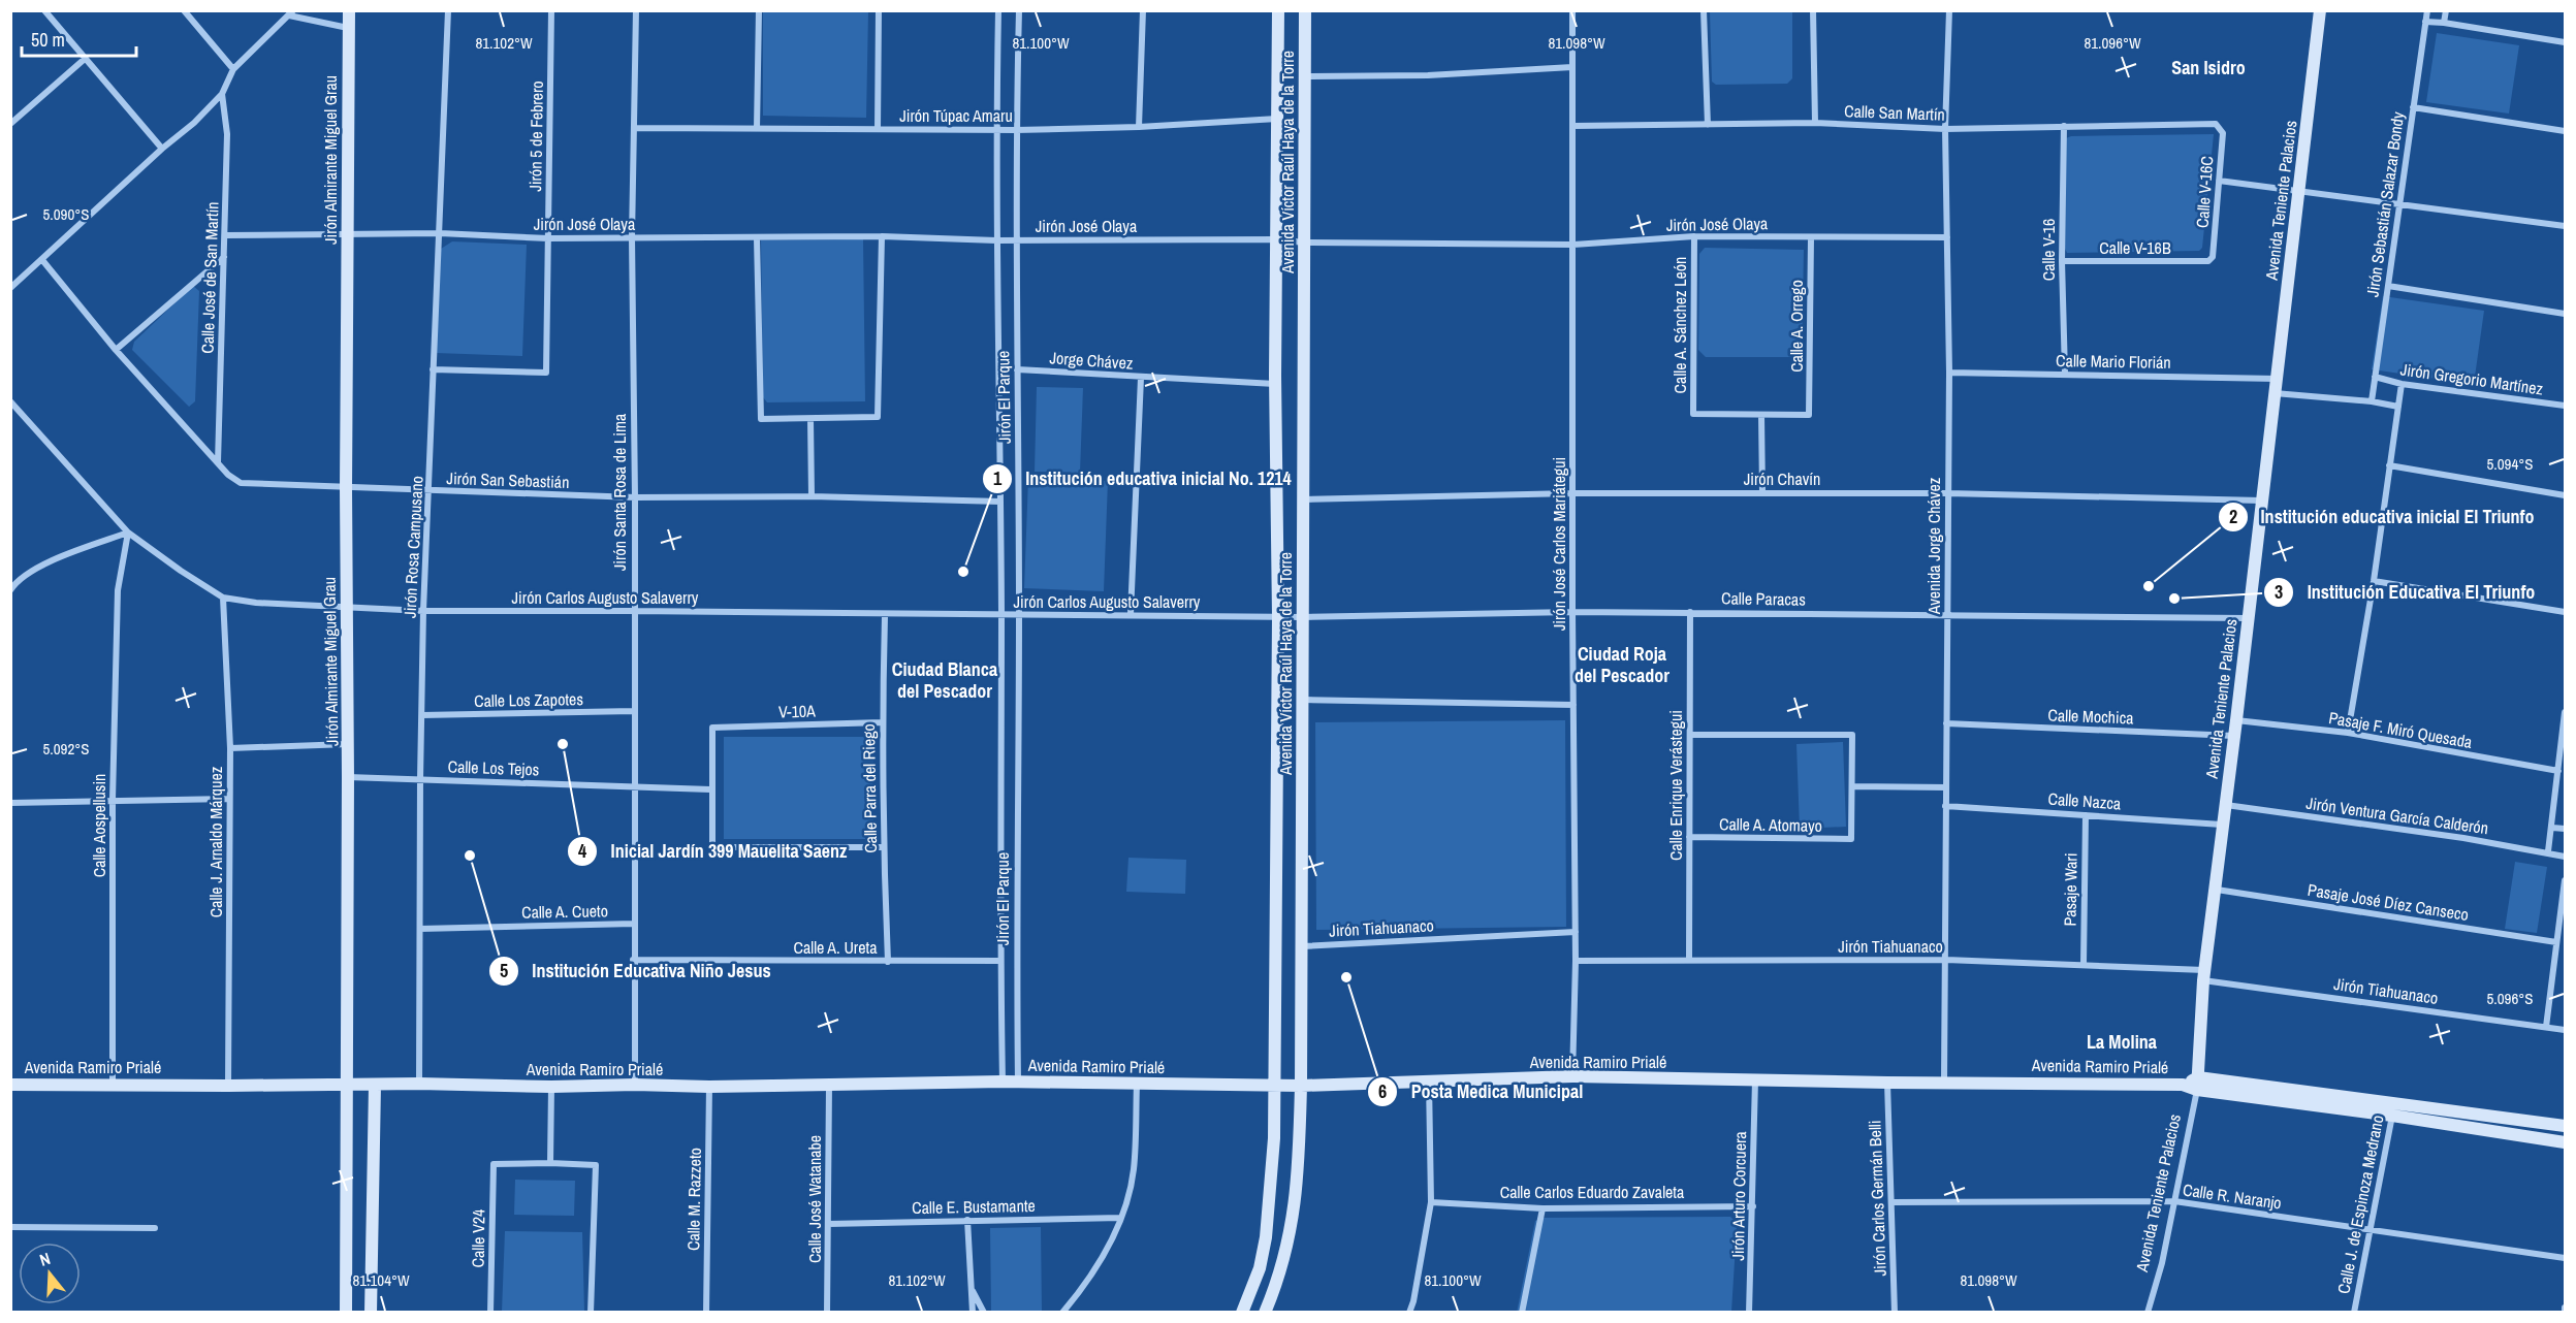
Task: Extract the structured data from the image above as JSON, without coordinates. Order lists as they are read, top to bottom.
{
  "streets": {
    "street": [
      "Calle San Martín",
      "Jirón Túpac Amaru",
      "Jirón 5 de Febrero",
      "Jirón Almirante Miguel Grau",
      "Avenida Víctor Raúl Haya de la Torre",
      "Calle V-16C",
      "Avenida Teniente Palacios",
      "Jirón Sebastián Salazar Bondy",
      "Jirón José Olaya",
      "Calle V-16B",
      "Calle V-16",
      "Calle José de San Martín",
      "Calle A. Sánchez León",
      "Calle A. Orrego",
      "Jorge Chávez",
      "Calle Mario Florián",
      "Jirón Gregorio Martínez",
      "Jirón El Parque",
      "Jirón Chavín",
      "Jirón San Sebastián",
      "Jirón Santa Rosa de Lima",
      "Jirón José Carlos Mariátegui",
      "Avenida Jorge Chávez",
      "Jirón Rosa Campusano",
      "Jirón Carlos Augusto Salaverry",
      "Calle Paracas",
      "Calle Los Zapotes",
      "V-10A",
      "Calle Mochica",
      "Pasaje F. Miró Quesada",
      "Calle Los Tejos",
      "Calle Enrique Verástegui",
      "Calle Parra del Riego",
      "Calle Nazca",
      "Jirón Ventura García Calderón",
      "Calle A. Atomayo",
      "Calle Aospellusin",
      "Calle J. Arnaldo Márquez",
      "Pasaje Wari",
      "Pasaje José Díez Canseco",
      "Calle A. Cueto",
      "Jirón Tiahuanaco",
      "Calle A. Ureta",
      "Avenida Ramiro Prialé",
      "Calle Carlos Eduardo Zavaleta",
      "Jirón Arturo Corcuera",
      "Calle R. Naranjo",
      "Jirón Carlos Germán Belli",
      "Calle M. Razzeto",
      "Calle José Watanabe",
      "Calle J. de Espinoza Medrano",
      "Calle E. Bustamante",
      "Calle V24"
    ]
  },
  "crossings": [
    ["Calle San Martín", "Calle V-16C"],
    ["Calle San Martín", "Calle V-16"],
    ["Calle San Martín", "Jirón José Carlos Mariátegui"],
    ["Calle San Martín", "Avenida Jorge Chávez"],
    ["Jirón Túpac Amaru", "Avenida Víctor Raúl Haya de la Torre"],
    ["Jirón Túpac Amaru", "Jirón El Parque"],
    ["Jirón Túpac Amaru", "Jirón Santa Rosa de Lima"],
    ["Jirón 5 de Febrero", "Jirón José Olaya"],
    ["Jirón 5 de Febrero", "Jirón Rosa Campusano"],
    ["Jirón Almirante Miguel Grau", "Jirón José Olaya"],
    ["Jirón Almirante Miguel Grau", "Jirón San Sebastián"],
    ["Jirón Almirante Miguel Grau", "Jirón Carlos Augusto Salaverry"],
    ["Jirón Almirante Miguel Grau", "Calle Los Tejos"],
    ["Jirón Almirante Miguel Grau", "Avenida Ramiro Prialé"],
    ["Avenida Víctor Raúl Haya de la Torre", "Jirón José Olaya"],
    ["Avenida Víctor Raúl Haya de la Torre", "Jorge Chávez"],
    ["Avenida Víctor Raúl Haya de la Torre", "Jirón Chavín"],
    ["Avenida Víctor Raúl Haya de la Torre", "Jirón Carlos Augusto Salaverry"],
    ["Avenida Víctor Raúl Haya de la Torre", "Calle Paracas"],
    ["Avenida Víctor Raúl Haya de la Torre", "Jirón Tiahuanaco"],
    ["Avenida Víctor Raúl Haya de la Torre", "Avenida Ramiro Prialé"],
    ["Calle V-16C", "Calle V-16B"],
    ["Avenida Teniente Palacios", "Calle Mario Florián"],
    ["Avenida Teniente Palacios", "Jirón Chavín"],
    ["Avenida Teniente Palacios", "Calle Paracas"],
    ["Avenida Teniente Palacios", "Calle Mochica"],
    ["Avenida Teniente Palacios", "Pasaje F. Miró Quesada"],
    ["Avenida Teniente Palacios", "Calle Nazca"],
    ["Avenida Teniente Palacios", "Jirón Ventura García Calderón"],
    ["Avenida Teniente Palacios", "Pasaje José Díez Canseco"],
    ["Avenida Teniente Palacios", "Jirón Tiahuanaco"],
    ["Avenida Teniente Palacios", "Avenida Ramiro Prialé"],
    ["Avenida Teniente Palacios", "Calle R. Naranjo"],
    ["Jirón Sebastián Salazar Bondy", "Jirón Gregorio Martínez"],
    ["Jirón José Olaya", "Calle José de San Martín"],
    ["Jirón José Olaya", "Calle A. Sánchez León"],
    ["Jirón José Olaya", "Calle A. Orrego"],
    ["Jirón José Olaya", "Jirón El Parque"],
    ["Jirón José Olaya", "Jirón Santa Rosa de Lima"],
    ["Jirón José Olaya", "Jirón José Carlos Mariátegui"],
    ["Jirón José Olaya", "Avenida Jorge Chávez"],
    ["Jirón José Olaya", "Jirón Rosa Campusano"],
    ["Calle V-16B", "Calle V-16"],
    ["Calle V-16", "Calle Mario Florián"],
    ["Calle José de San Martín", "Jirón San Sebastián"],
    ["Calle A. Sánchez León", "Calle A. Orrego"],
    ["Jorge Chávez", "Jirón El Parque"],
    ["Calle Mario Florián", "Avenida Jorge Chávez"],
    ["Jirón El Parque", "Jirón San Sebastián"],
    ["Jirón El Parque", "Jirón Carlos Augusto Salaverry"],
    ["Jirón El Parque", "Calle A. Ureta"],
    ["Jirón El Parque", "Avenida Ramiro Prialé"],
    ["Jirón Chavín", "Jirón José Carlos Mariátegui"],
    ["Jirón Chavín", "Avenida Jorge Chávez"],
    ["Jirón San Sebastián", "Jirón Santa Rosa de Lima"],
    ["Jirón San Sebastián", "Jirón Rosa Campusano"],
    ["Jirón Santa Rosa de Lima", "Jirón Carlos Augusto Salaverry"],
    ["Jirón Santa Rosa de Lima", "Calle Los Zapotes"],
    ["Jirón Santa Rosa de Lima", "Calle Los Tejos"],
    ["Jirón Santa Rosa de Lima", "Calle A. Cueto"],
    ["Jirón Santa Rosa de Lima", "Calle A. Ureta"],
    ["Jirón Santa Rosa de Lima", "Avenida Ramiro Prialé"],
    ["Jirón José Carlos Mariátegui", "Calle Paracas"],
    ["Jirón José Carlos Mariátegui", "Jirón Tiahuanaco"],
    ["Jirón José Carlos Mariátegui", "Avenida Ramiro Prialé"],
    ["Avenida Jorge Chávez", "Calle Paracas"],
    ["Avenida Jorge Chávez", "Calle Mochica"],
    ["Avenida Jorge Chávez", "Calle Nazca"],
    ["Avenida Jorge Chávez", "Jirón Tiahuanaco"],
    ["Avenida Jorge Chávez", "Avenida Ramiro Prialé"],
    ["Jirón Rosa Campusano", "Jirón Carlos Augusto Salaverry"],
    ["Jirón Rosa Campusano", "Calle Los Zapotes"],
    ["Jirón Rosa Campusano", "Calle Los Tejos"],
    ["Jirón Rosa Campusano", "Calle A. Cueto"],
    ["Jirón Rosa Campusano", "Avenida Ramiro Prialé"],
    ["Jirón Carlos Augusto Salaverry", "Calle Paracas"],
    ["Jirón Carlos Augusto Salaverry", "Calle Parra del Riego"],
    ["Jirón Carlos Augusto Salaverry", "Calle Aospellusin"],
    ["Jirón Carlos Augusto Salaverry", "Calle J. Arnaldo Márquez"],
    ["Calle Paracas", "Calle Enrique Verástegui"],
    ["V-10A", "Calle Los Tejos"],
    ["V-10A", "Calle Parra del Riego"],
    ["Calle Enrique Verástegui", "Calle A. Atomayo"],
    ["Calle Enrique Verástegui", "Jirón Tiahuanaco"],
    ["Calle Parra del Riego", "Calle A. Ureta"],
    ["Calle Nazca", "Pasaje Wari"],
    ["Calle Aospellusin", "Avenida Ramiro Prialé"],
    ["Calle J. Arnaldo Márquez", "Avenida Ramiro Prialé"],
    ["Pasaje Wari", "Jirón Tiahuanaco"],
    ["Avenida Ramiro Prialé", "Jirón Arturo Corcuera"],
    ["Avenida Ramiro Prialé", "Jirón Carlos Germán Belli"],
    ["Avenida Ramiro Prialé", "Calle M. Razzeto"],
    ["Avenida Ramiro Prialé", "Calle José Watanabe"],
    ["Avenida Ramiro Prialé", "Calle J. de Espinoza Medrano"],
    ["Calle Carlos Eduardo Zavaleta", "Jirón Arturo Corcuera"],
    ["Calle R. Naranjo", "Jirón Carlos Germán Belli"],
    ["Calle R. Naranjo", "Calle J. de Espinoza Medrano"],
    ["Calle José Watanabe", "Calle E. Bustamante"]
  ],
  "districts": [
    "San Isidro",
    "Ciudad Roja del Pescador",
    "Ciudad Blanca del Pescador",
    "La Molina"
  ],
  "places": [
    "Institución educativa inicial No. 1214",
    "Institución educativa inicial El Triunfo",
    "Institución Educativa El Triunfo",
    "Inicial Jardín 399 Mauelita Saenz",
    "Institución Educativa Niño Jesus",
    "Posta Medica Municipal"
  ],
  "scale_bar": "50 m",
  "north": "top",
  "coordinates": [
    "81.102°W",
    "81.100°W",
    "81.098°W",
    "81.096°W",
    "5.090°S",
    "5.094°S",
    "5.092°S",
    "5.096°S",
    "81.104°W"
  ]
}
